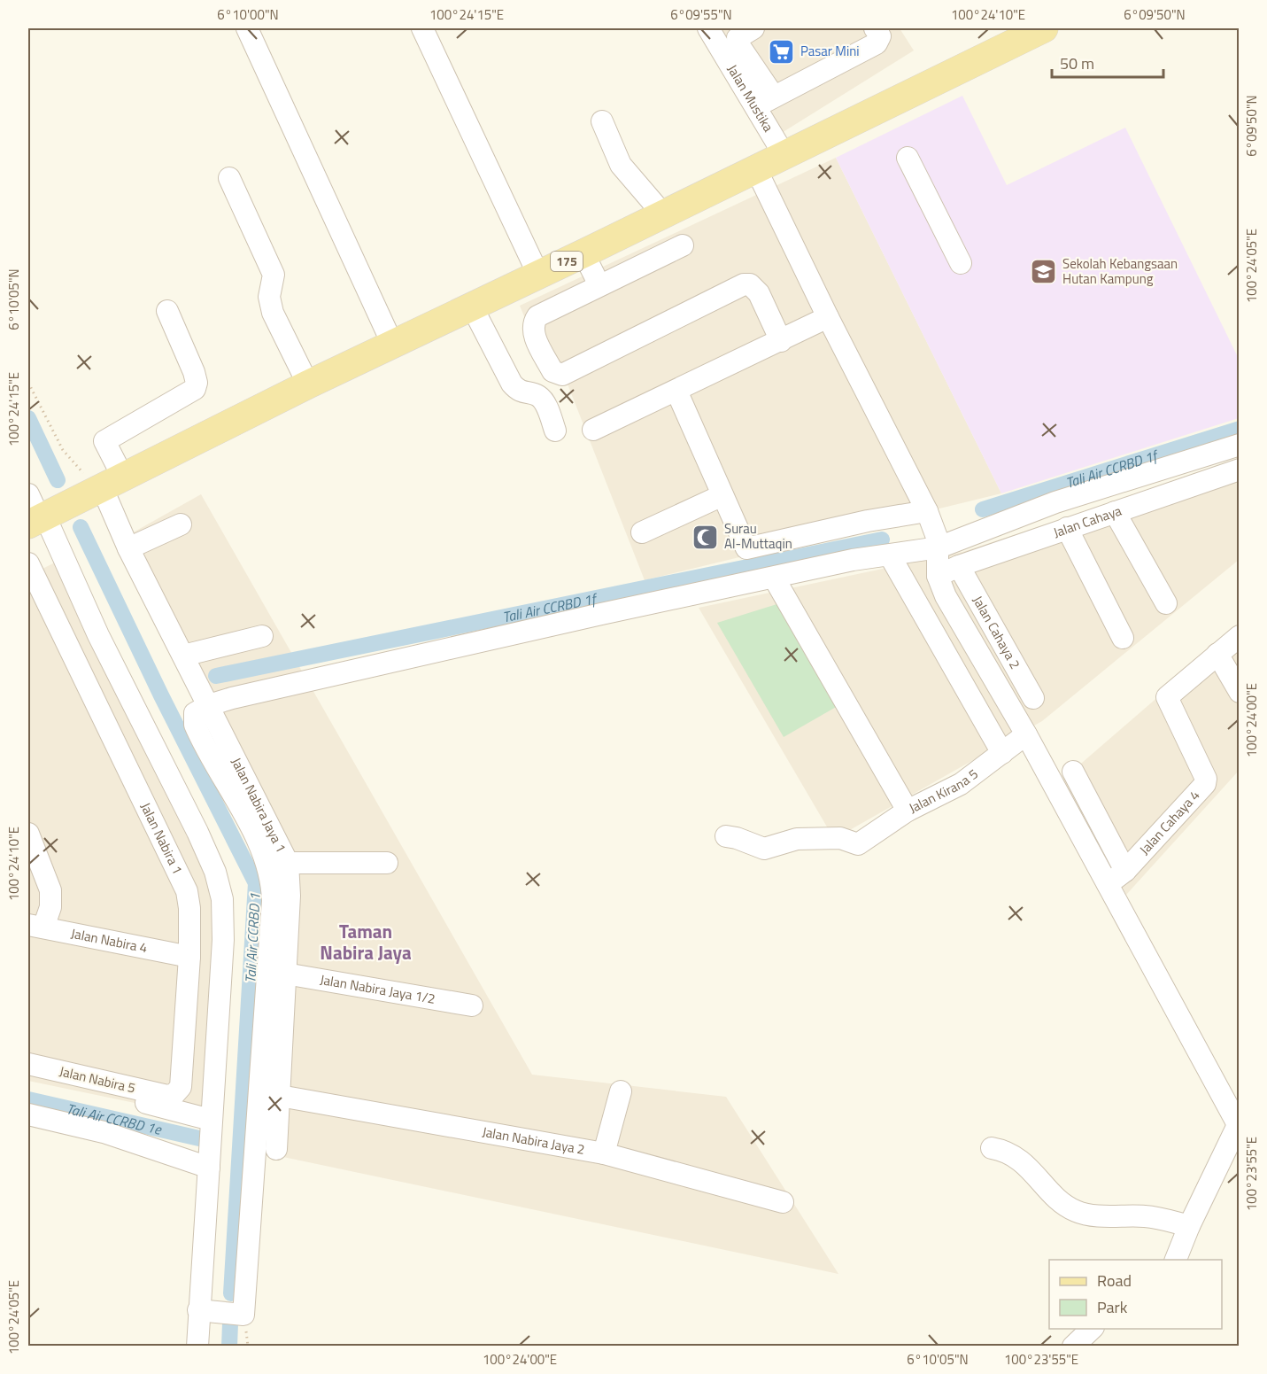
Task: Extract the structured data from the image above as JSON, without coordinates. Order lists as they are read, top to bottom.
{
  "streets": {
    "main road": ["175"],
    "street": [
      "Jalan Mustika",
      "Jalan Cahaya",
      "Jalan Cahaya 2",
      "Jalan Kirana 5",
      "Jalan Nabira Jaya 1",
      "Jalan Cahaya 4",
      "Jalan Nabira 1",
      "Jalan Nabira 4",
      "Jalan Nabira Jaya 1/2",
      "Jalan Nabira 5",
      "Jalan Nabira Jaya 2"
    ]
  },
  "crossings": [
    ["Jalan Mustika", "175"],
    ["175", "Jalan Nabira Jaya 1"],
    ["Jalan Cahaya", "Jalan Cahaya 2"],
    ["Jalan Nabira Jaya 1", "Jalan Nabira Jaya 1/2"],
    ["Jalan Nabira Jaya 1", "Jalan Nabira Jaya 2"],
    ["Jalan Nabira 1", "Jalan Nabira 4"],
    ["Jalan Nabira 1", "Jalan Nabira 5"]
  ],
  "districts": ["Taman Nabira Jaya"],
  "water": ["Tali Air CCRBD 1f", "Tali Air CCRBD 1", "Tali Air CCRBD 1e"],
  "places": {
    "supermarket": ["Pasar Mini"],
    "school or university": ["Sekolah Kebangsaan Hutan Kampung"],
    "mosque": ["Surau Al-Muttaqin"]
  },
  "legend": ["Road", "Park"],
  "scale_bar": "50 m",
  "coordinates": [
    "6°10'00\"N",
    "100°24'15\"E",
    "6°09'55\"N",
    "100°24'10\"E",
    "6°09'50\"N",
    "100°24'05\"E",
    "6°10'05\"N",
    "100°24'00\"E",
    "100°23'55\"E"
  ]
}
